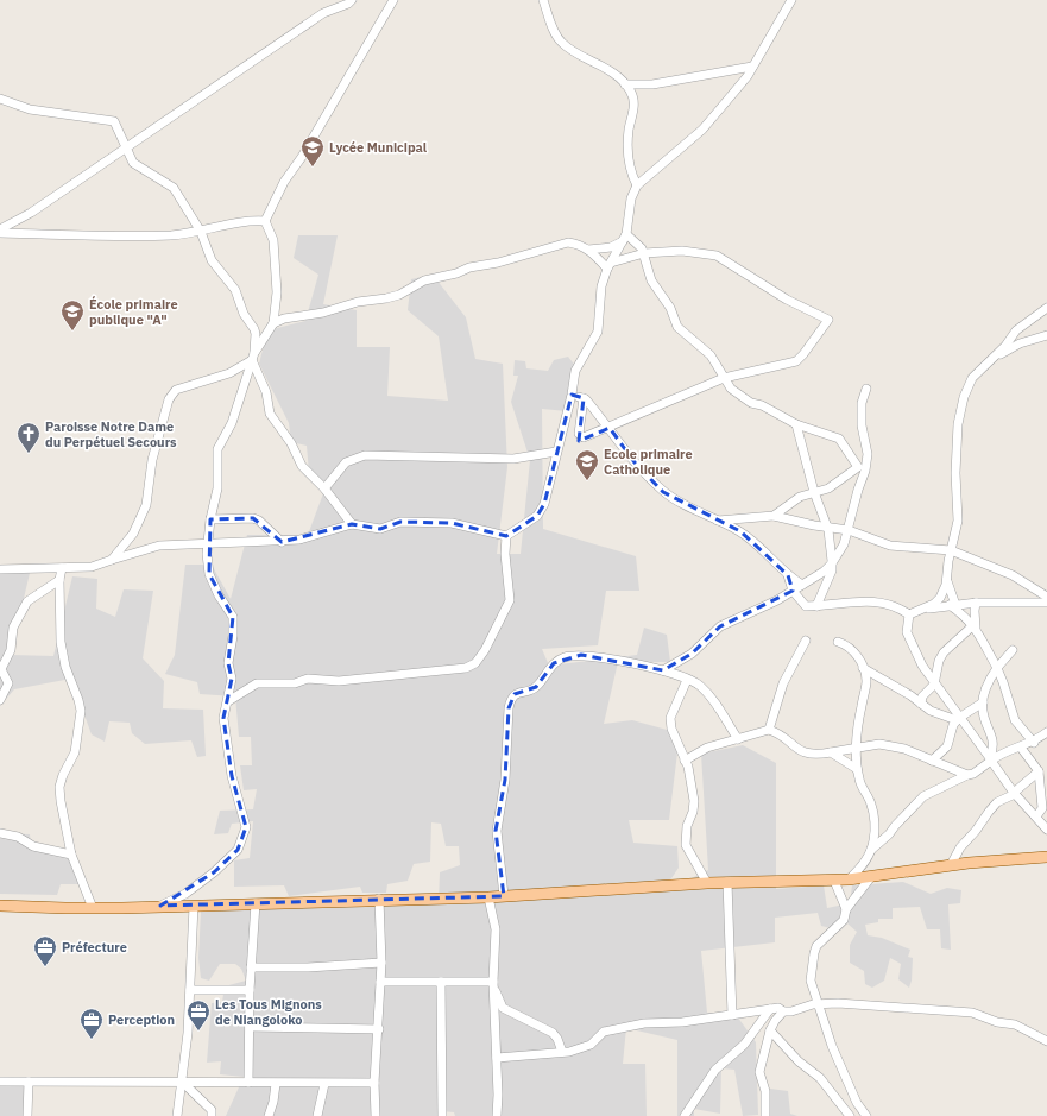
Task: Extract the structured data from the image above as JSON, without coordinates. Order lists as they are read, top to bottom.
{
  "places": {
    "school or university": ["Lycée Municipal", "École primaire publique \"A\"", "Ecole primaire Catholique"],
    "church": ["Paroisse Notre Dame du Perpétuel Secours"],
    "office": ["Préfecture", "Les Tous Mignons de Niangoloko", "Perception"]
  }
}
